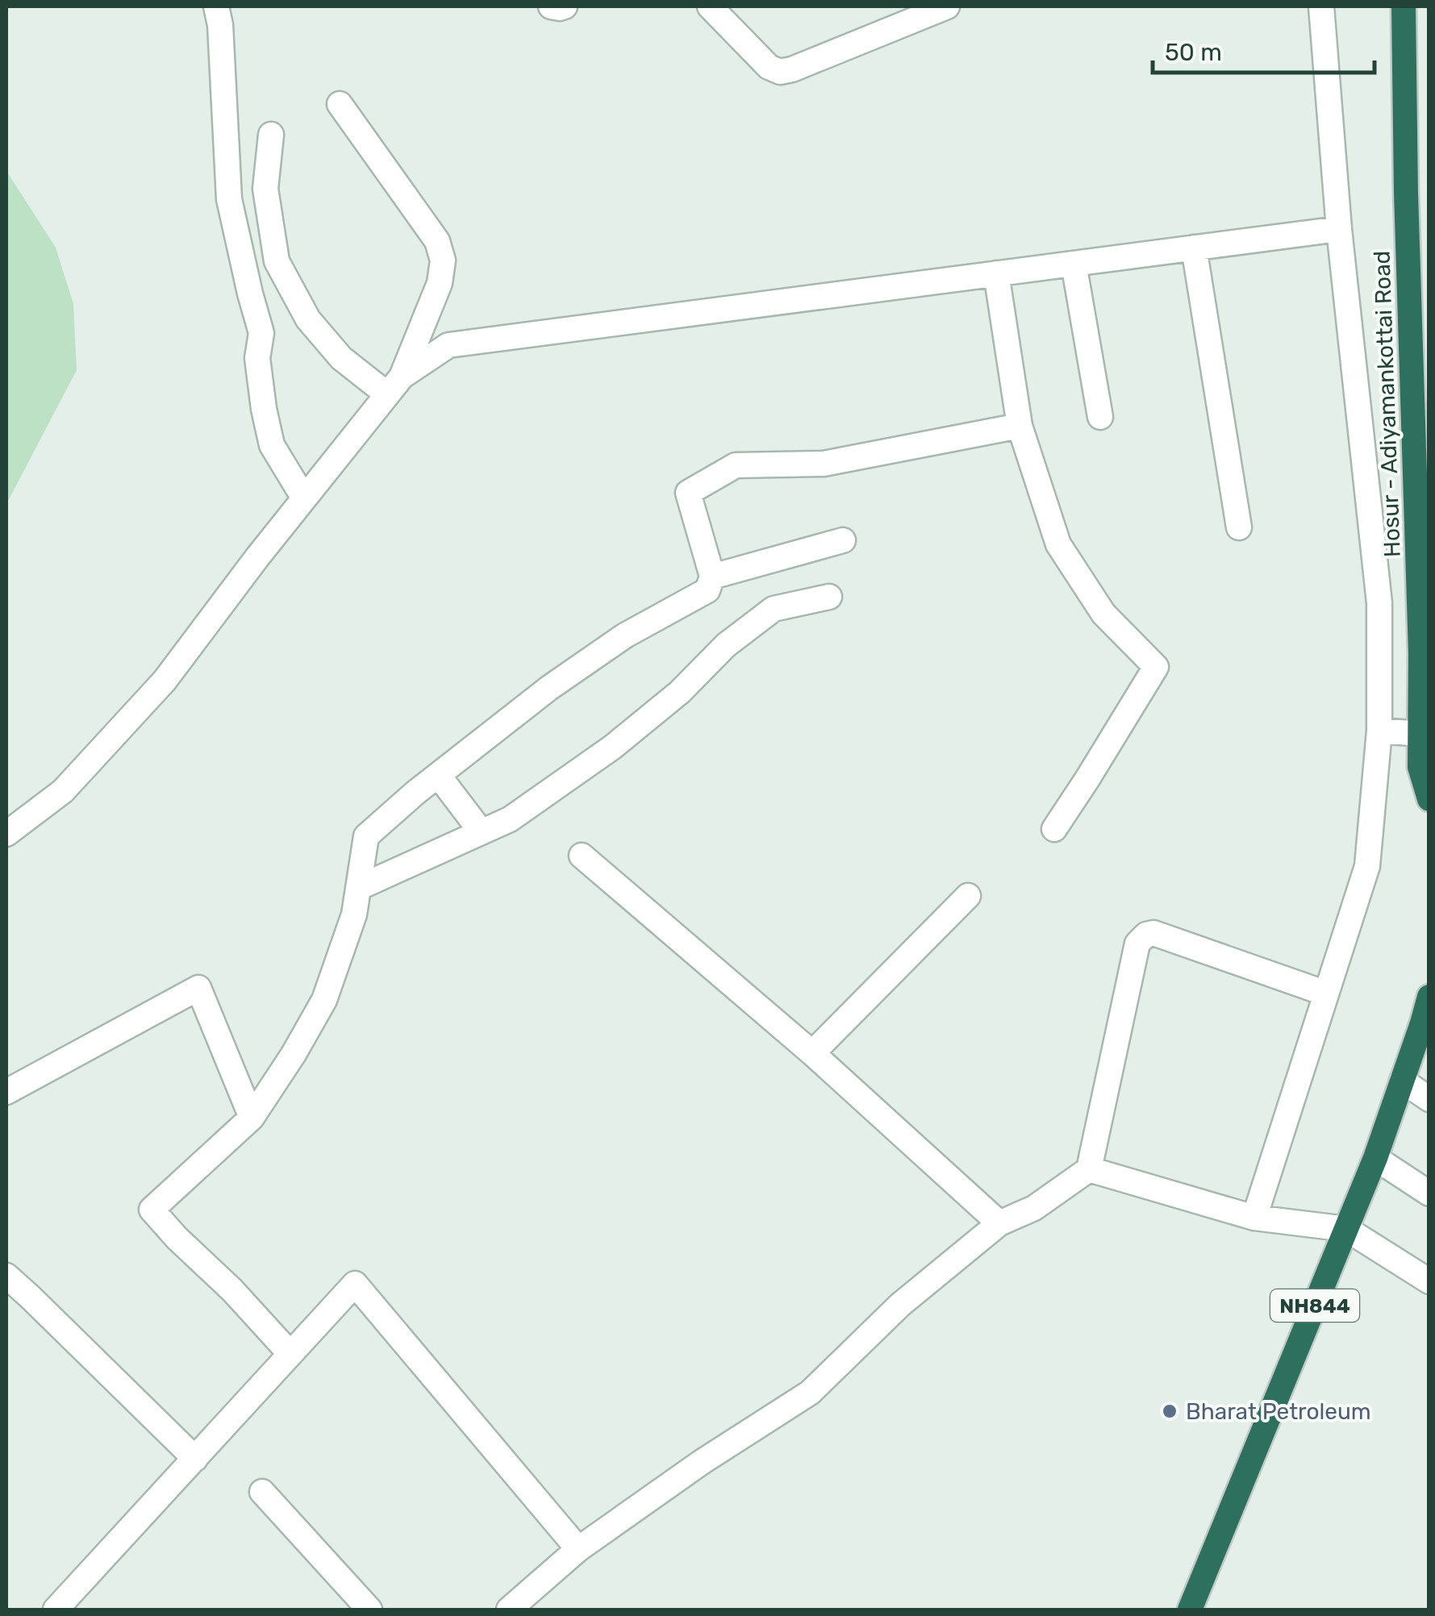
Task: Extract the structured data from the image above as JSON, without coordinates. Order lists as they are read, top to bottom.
{
  "streets": {
    "highway": ["Hosur - Adiyamankottai Road", "NH844"]
  },
  "places": ["Bharat Petroleum"],
  "scale_bar": "50 m"
}
